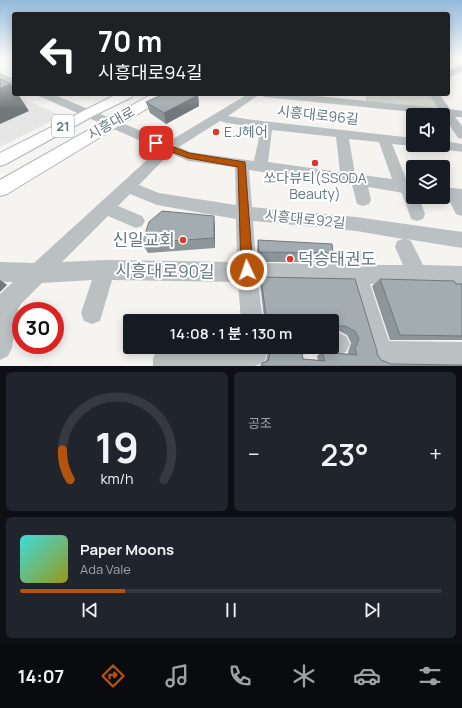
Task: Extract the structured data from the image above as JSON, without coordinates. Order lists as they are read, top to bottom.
{
  "streets": {
    "main road": ["시흥대로", "21"],
    "street": ["시흥대로96길", "시흥대로92길", "시흥대로90길"]
  },
  "places": [
    "E.J헤어",
    "쏘다뷰티(SSODA Beauty)",
    "신일교회",
    "덕승태권도"
  ],
  "page": {
    "turn": ["70 m", "시흥대로94길"],
    "limit": "30",
    "trip": "14:08 · 1 분 · 130 m",
    "tile": "공조",
    "heat": ["−", "23°", "+"],
    "song": ["Paper Moons", "Ada Vale"],
    "tabs": "14:07",
    "gauge": ["19", "km/h"]
  }
}
